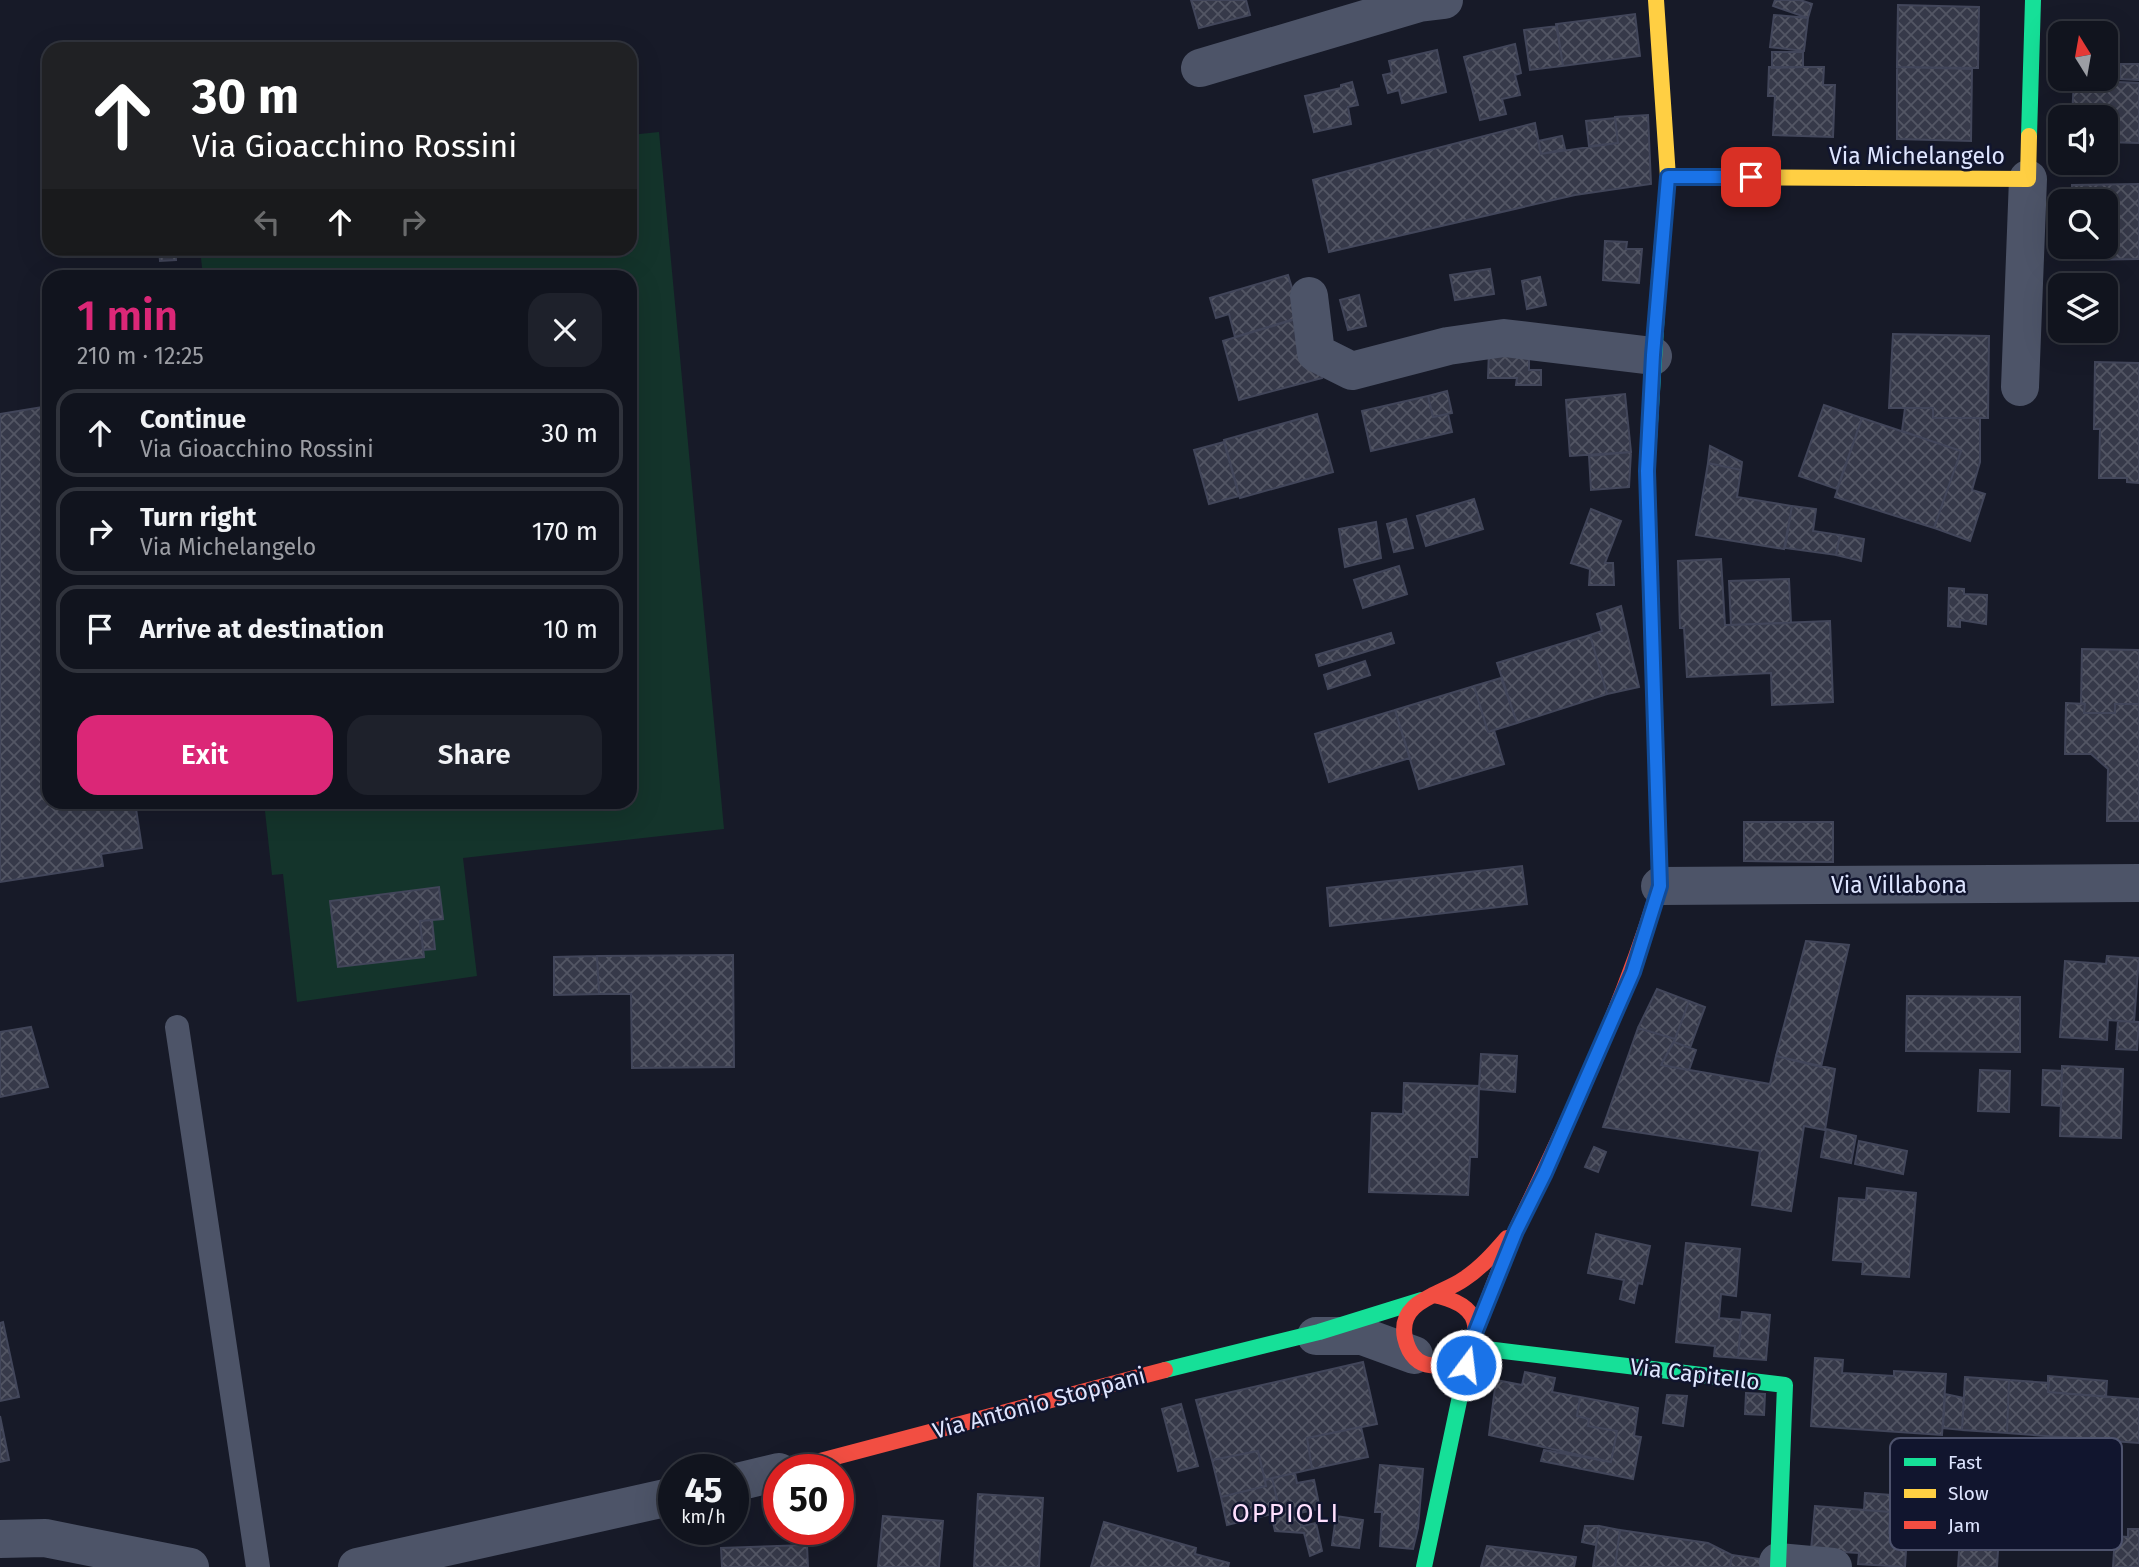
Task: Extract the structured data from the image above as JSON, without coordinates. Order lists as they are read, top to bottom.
{
  "streets": {
    "main road": ["Via Michelangelo", "Via Capitello", "Via Antonio Stoppani"],
    "street": ["Via Villabona"]
  },
  "crossings": [
    ["Via Capitello", "Via Antonio Stoppani"]
  ],
  "districts": ["OPPIOLI"],
  "legend": ["Fast", "Slow", "Jam"],
  "north": "top",
  "page": {
    "turn": ["30 m", "Via Gioacchino Rossini"],
    "heading": ["1 min", "210 m · 12:25"],
    "list": [
      {
        "name": "Continue",
        "note": "Via Gioacchino Rossini",
        "value": "30 m"
      },
      {
        "name": "Turn right",
        "note": "Via Michelangelo",
        "value": "170 m"
      },
      {
        "name": "Arrive at destination",
        "value": "10 m"
      }
    ],
    "buttons": ["Exit", "Share"],
    "speed": "45 km/h",
    "limit": "50"
  }
}
